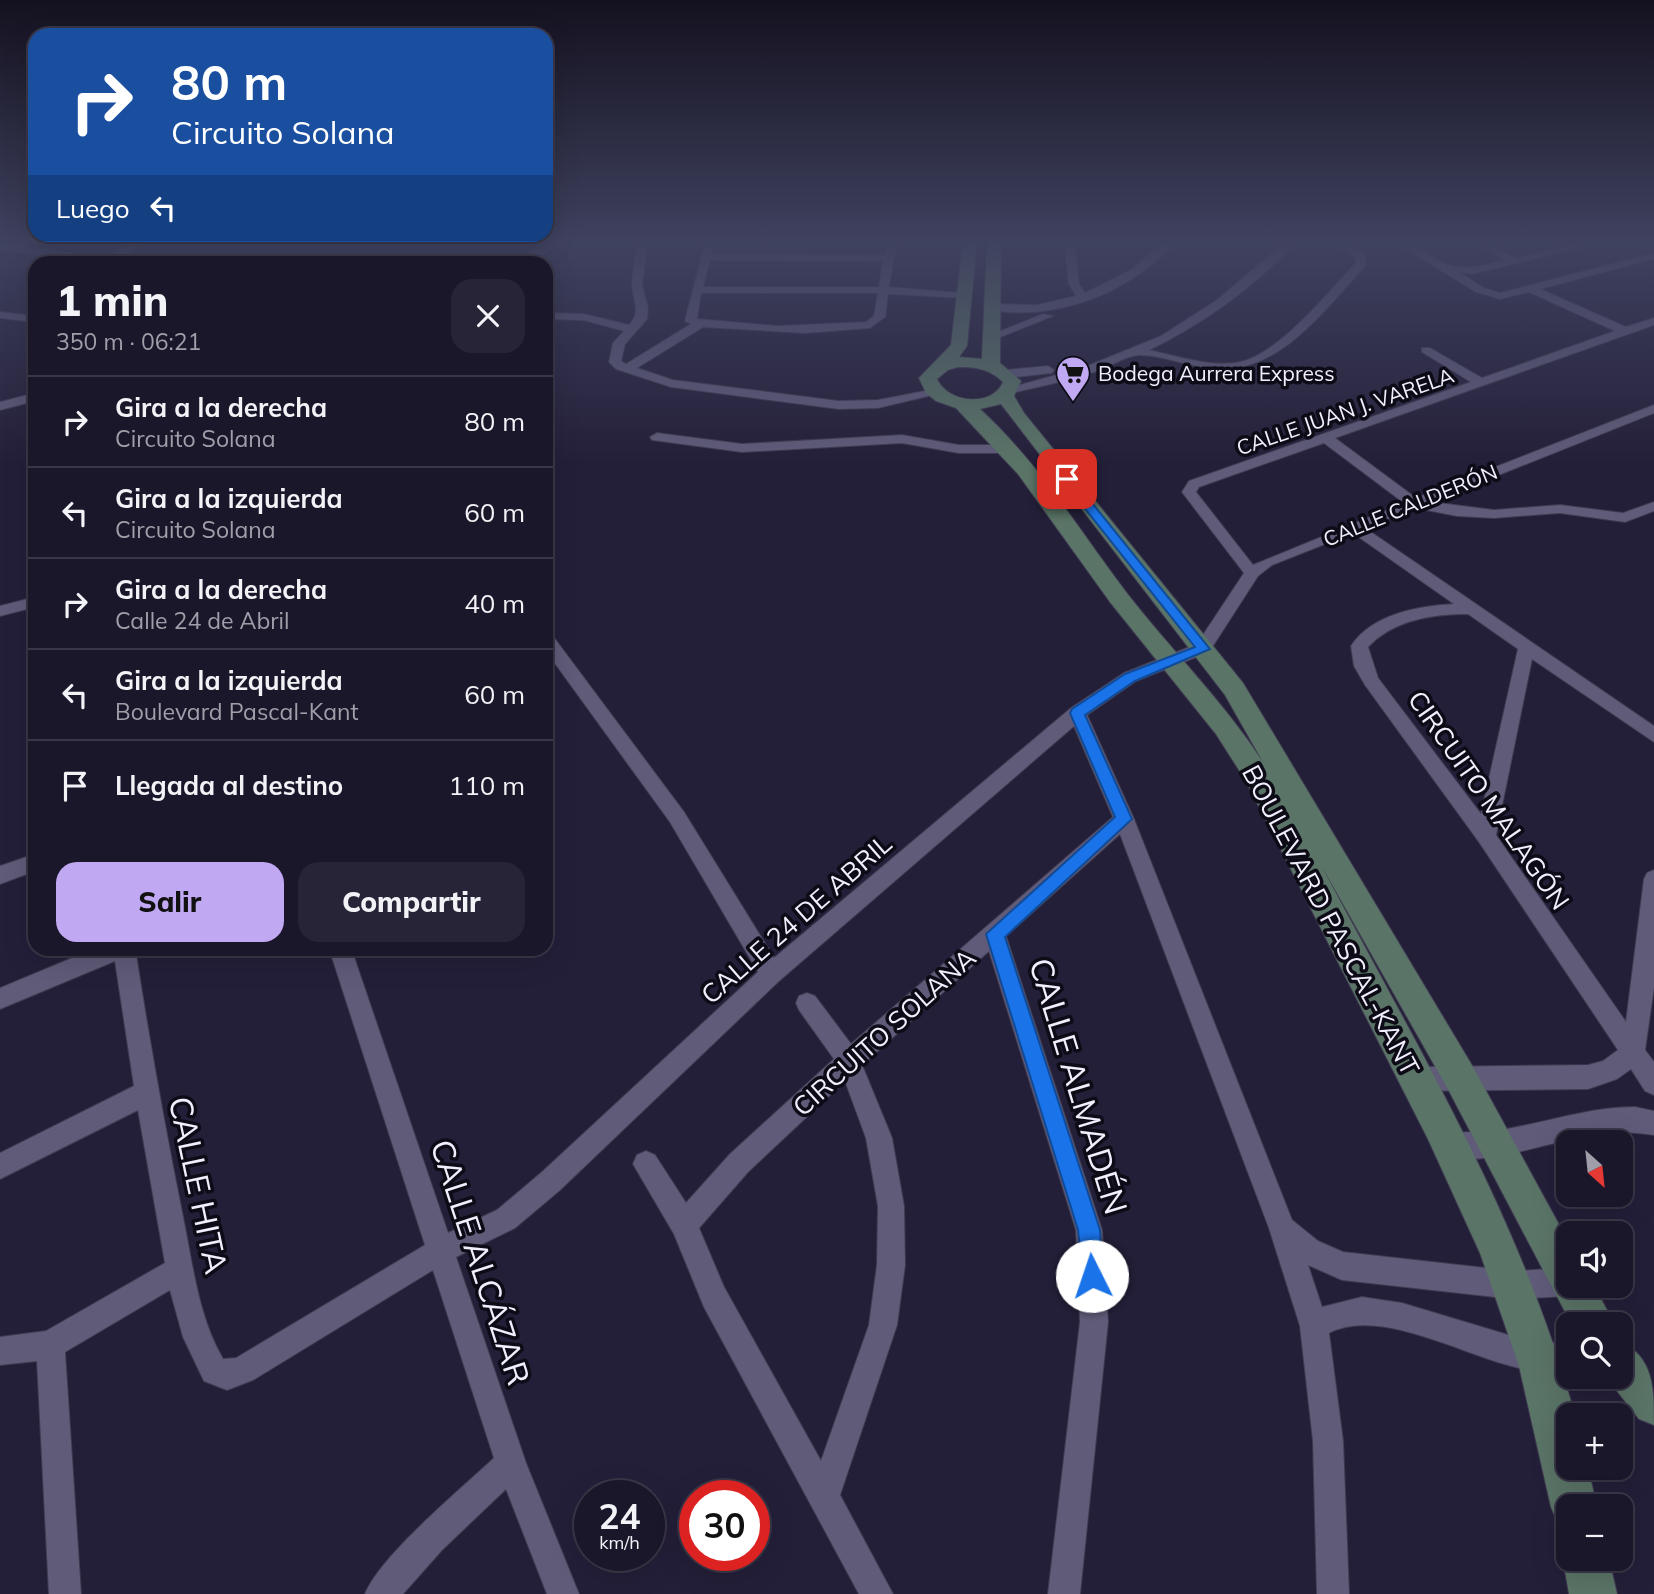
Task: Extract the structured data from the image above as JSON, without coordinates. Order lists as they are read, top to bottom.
{
  "streets": {
    "street": [
      "CALLE JUAN J. VARELA",
      "CALLE CALDERÓN",
      "CIRCUITO MALAGÓN",
      "CALLE 24 DE ABRIL",
      "BOULEVARD PASCAL-KANT",
      "CIRCUITO SOLANA",
      "CALLE ALMADÉN",
      "CALLE HITA",
      "CALLE ALCÁZAR"
    ]
  },
  "crossings": [
    ["CALLE JUAN J. VARELA", "CALLE CALDERÓN"],
    ["CALLE CALDERÓN", "CALLE 24 DE ABRIL"],
    ["CALLE CALDERÓN", "BOULEVARD PASCAL-KANT"],
    ["CALLE 24 DE ABRIL", "BOULEVARD PASCAL-KANT"],
    ["CALLE 24 DE ABRIL", "CALLE HITA"],
    ["CALLE 24 DE ABRIL", "CALLE ALCÁZAR"],
    ["CIRCUITO SOLANA", "CALLE ALMADÉN"],
    ["CALLE HITA", "CALLE ALCÁZAR"]
  ],
  "places": {
    "supermarket": ["Bodega Aurrera Express"]
  },
  "north": "bottom right",
  "page": {
    "turn": ["80 m", "Circuito Solana"],
    "then": "Luego",
    "heading": ["1 min", "350 m · 06:21"],
    "list": [
      {
        "name": "Gira a la derecha",
        "note": "Circuito Solana",
        "value": "80 m"
      },
      {
        "name": "Gira a la izquierda",
        "note": "Circuito Solana",
        "value": "60 m"
      },
      {
        "name": "Gira a la derecha",
        "note": "Calle 24 de Abril",
        "value": "40 m"
      },
      {
        "name": "Gira a la izquierda",
        "note": "Boulevard Pascal-Kant",
        "value": "60 m"
      },
      {
        "name": "Llegada al destino",
        "value": "110 m"
      }
    ],
    "buttons": ["Salir", "Compartir"],
    "map_buttons": ["+", "−"],
    "speed": "24 km/h",
    "limit": "30"
  }
}
